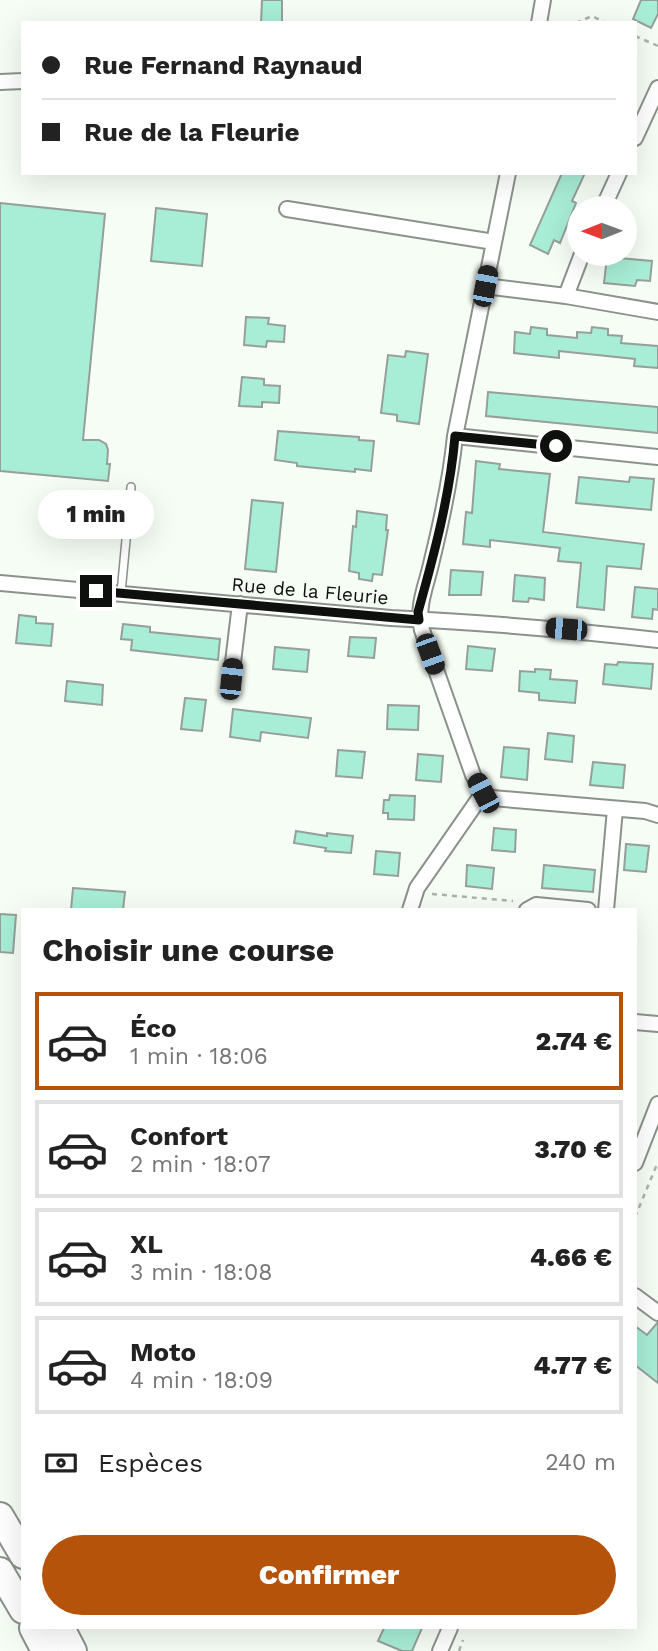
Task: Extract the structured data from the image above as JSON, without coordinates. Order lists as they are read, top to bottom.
{
  "streets": {
    "street": ["Rue de la Fleurie"]
  },
  "north": "left",
  "page": {
    "banner": ["Rue Fernand Raynaud", "Rue de la Fleurie"],
    "bubble": "1 min",
    "heading": "Choisir une course",
    "list": [
      {
        "name": "Éco",
        "note": "1 min · 18:06",
        "value": "2.74 €"
      },
      {
        "name": "Confort",
        "note": "2 min · 18:07",
        "value": "3.70 €"
      },
      {
        "name": "XL",
        "note": "3 min · 18:08",
        "value": "4.66 €"
      },
      {
        "name": "Moto",
        "note": "4 min · 18:09",
        "value": "4.77 €"
      }
    ],
    "pay": ["Espèces", "240 m"],
    "buttons": "Confirmer"
  }
}
